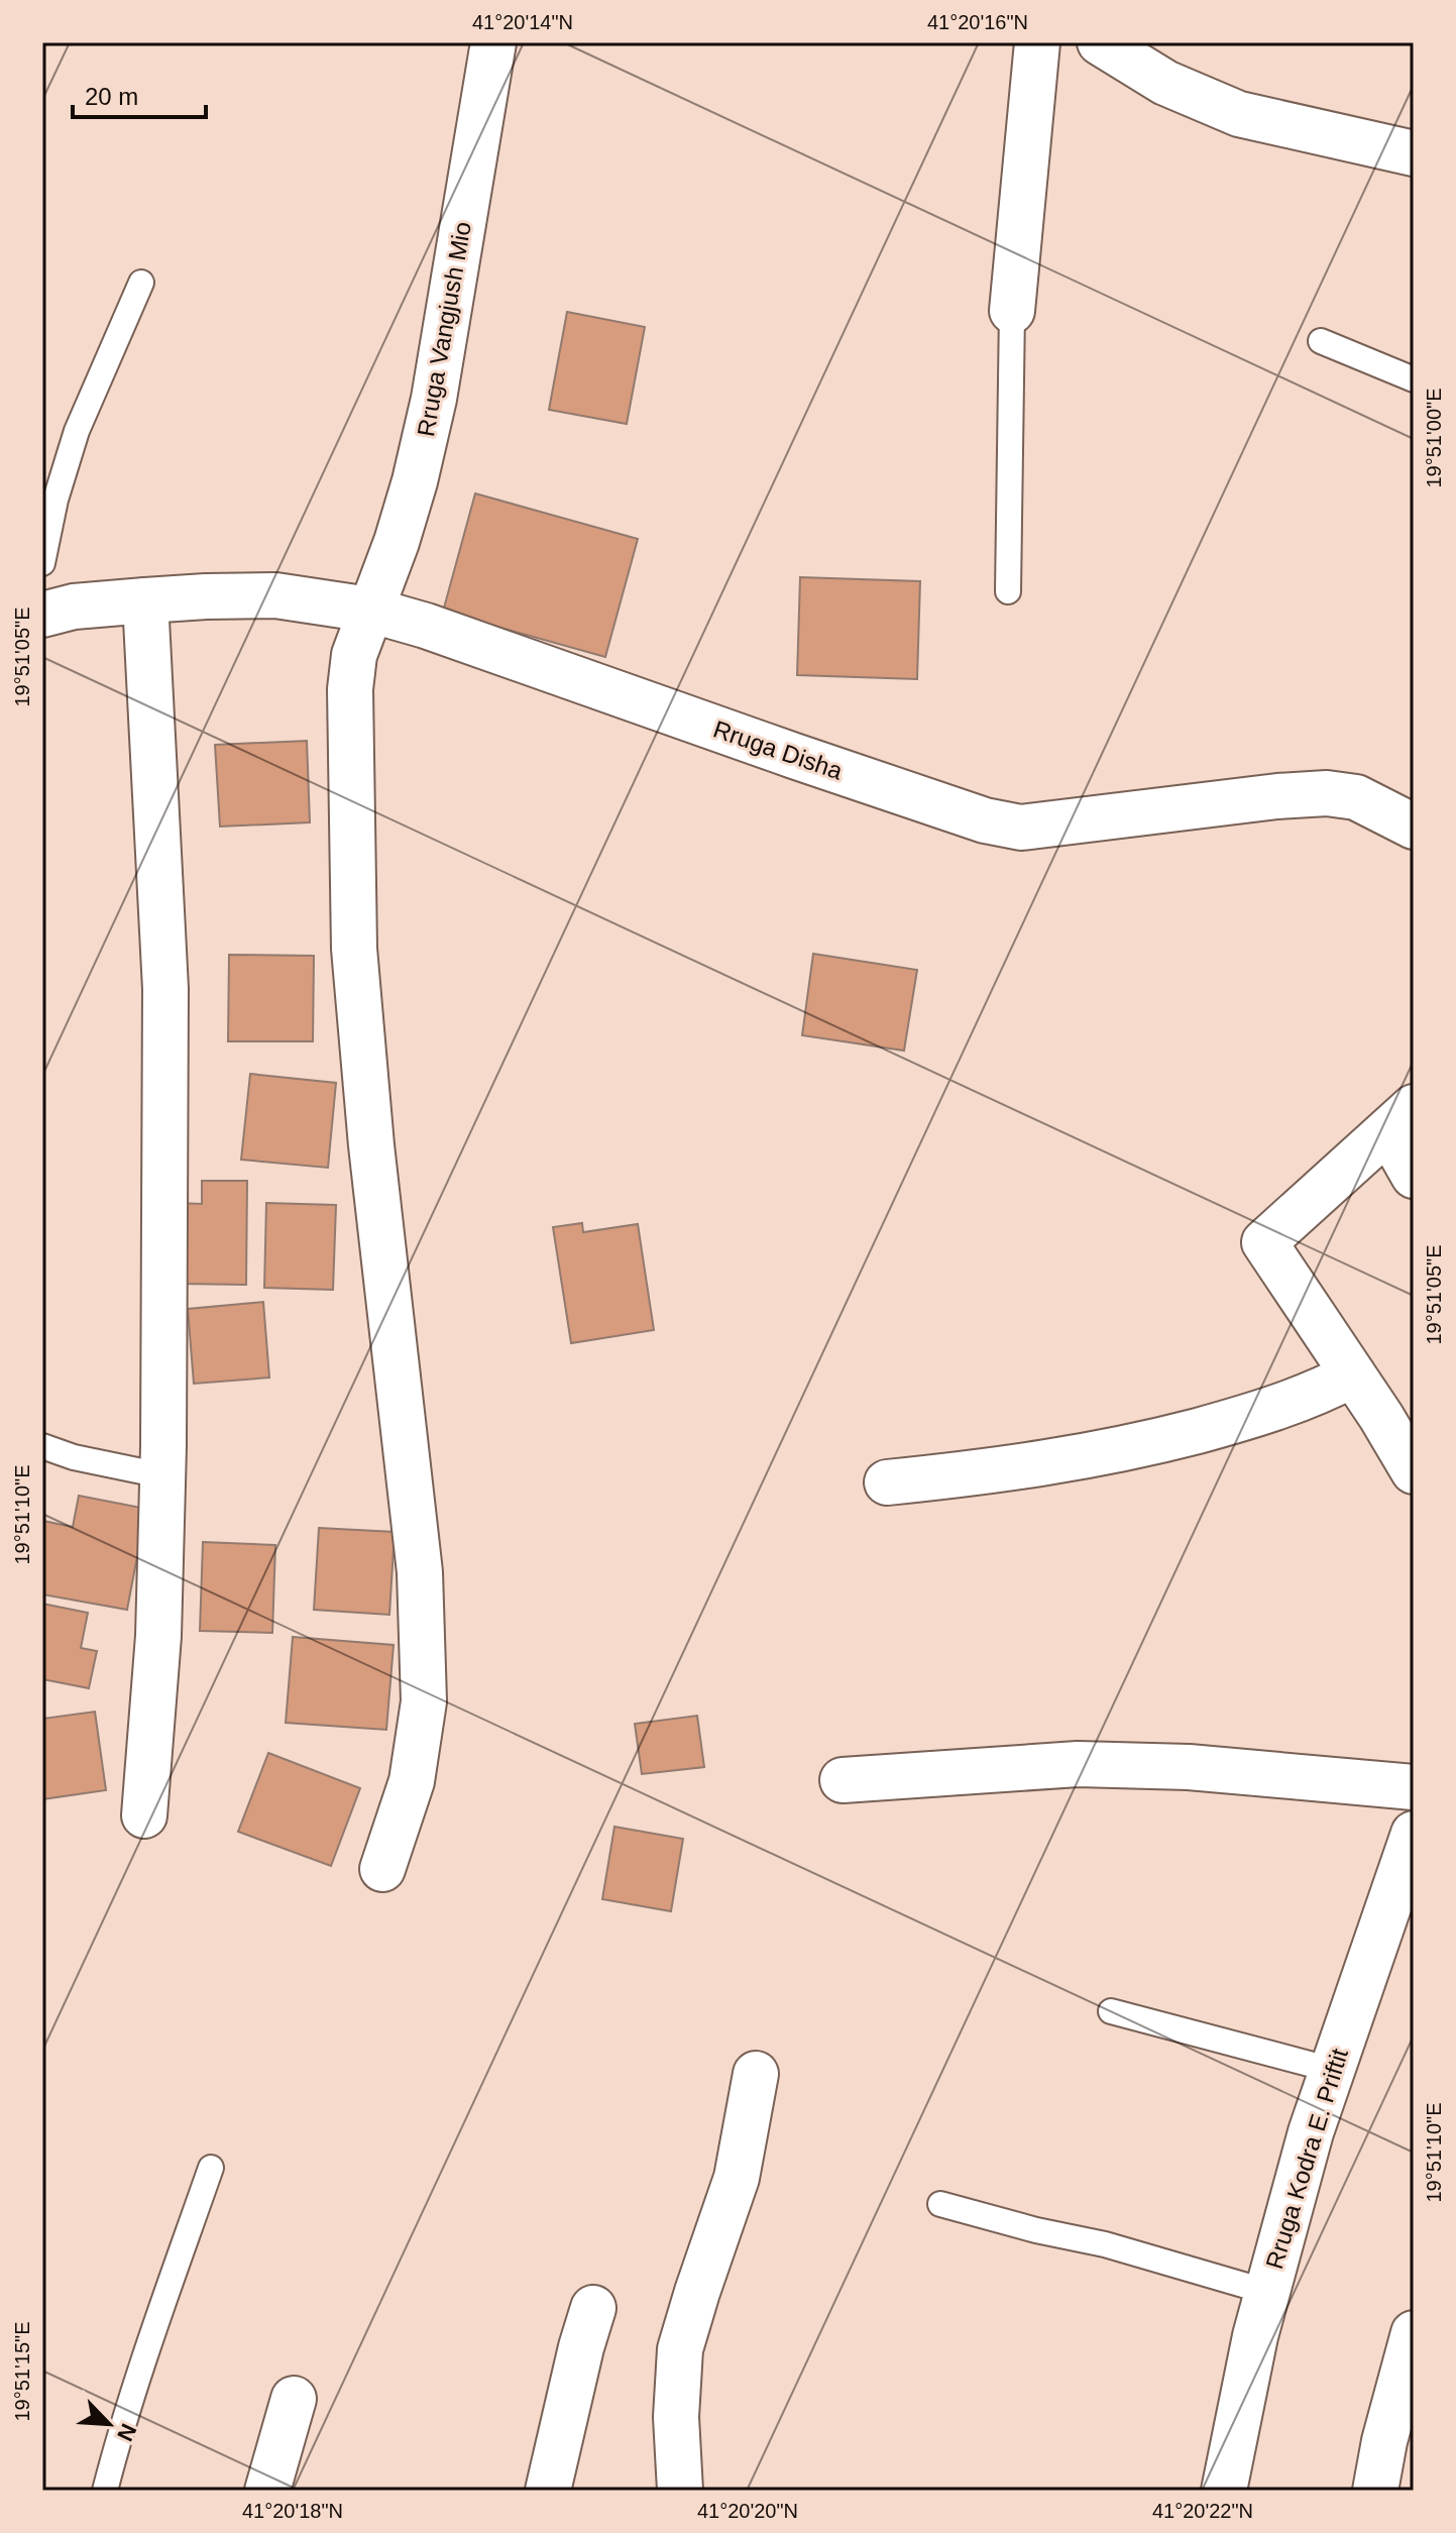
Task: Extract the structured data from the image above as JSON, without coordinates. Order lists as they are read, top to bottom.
{
  "streets": {
    "street": ["Rruga Vangjush Mio", "Rruga Disha", "Rruga Kodra E. Priftit"]
  },
  "crossings": [
    ["Rruga Vangjush Mio", "Rruga Disha"]
  ],
  "scale_bar": "20 m",
  "north": "bottom right",
  "coordinates": [
    "41°20'14\"N",
    "41°20'16\"N",
    "19°51'00\"E",
    "19°51'05\"E",
    "19°51'10\"E",
    "19°51'15\"E",
    "41°20'18\"N",
    "41°20'20\"N",
    "41°20'22\"N"
  ]
}
